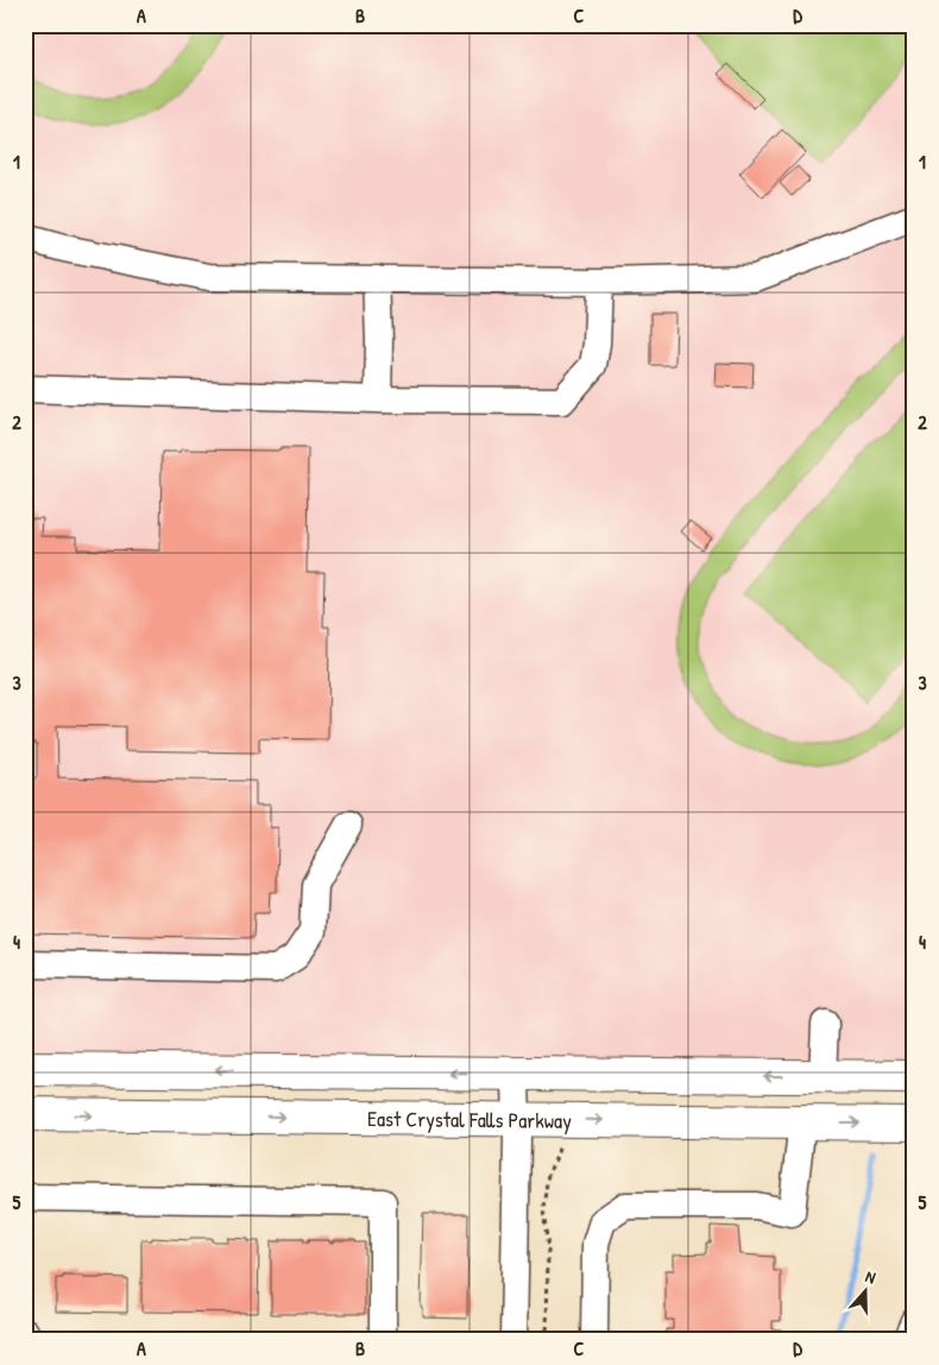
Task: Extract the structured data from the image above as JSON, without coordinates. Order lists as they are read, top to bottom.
{
  "streets": {
    "main road": ["East Crystal Falls Parkway"]
  },
  "north": "top",
  "grid": {
    "columns": [
      "A",
      "B",
      "C",
      "D"
    ],
    "rows": [
      "1",
      "2",
      "3",
      "4",
      "5"
    ]
  }
}
